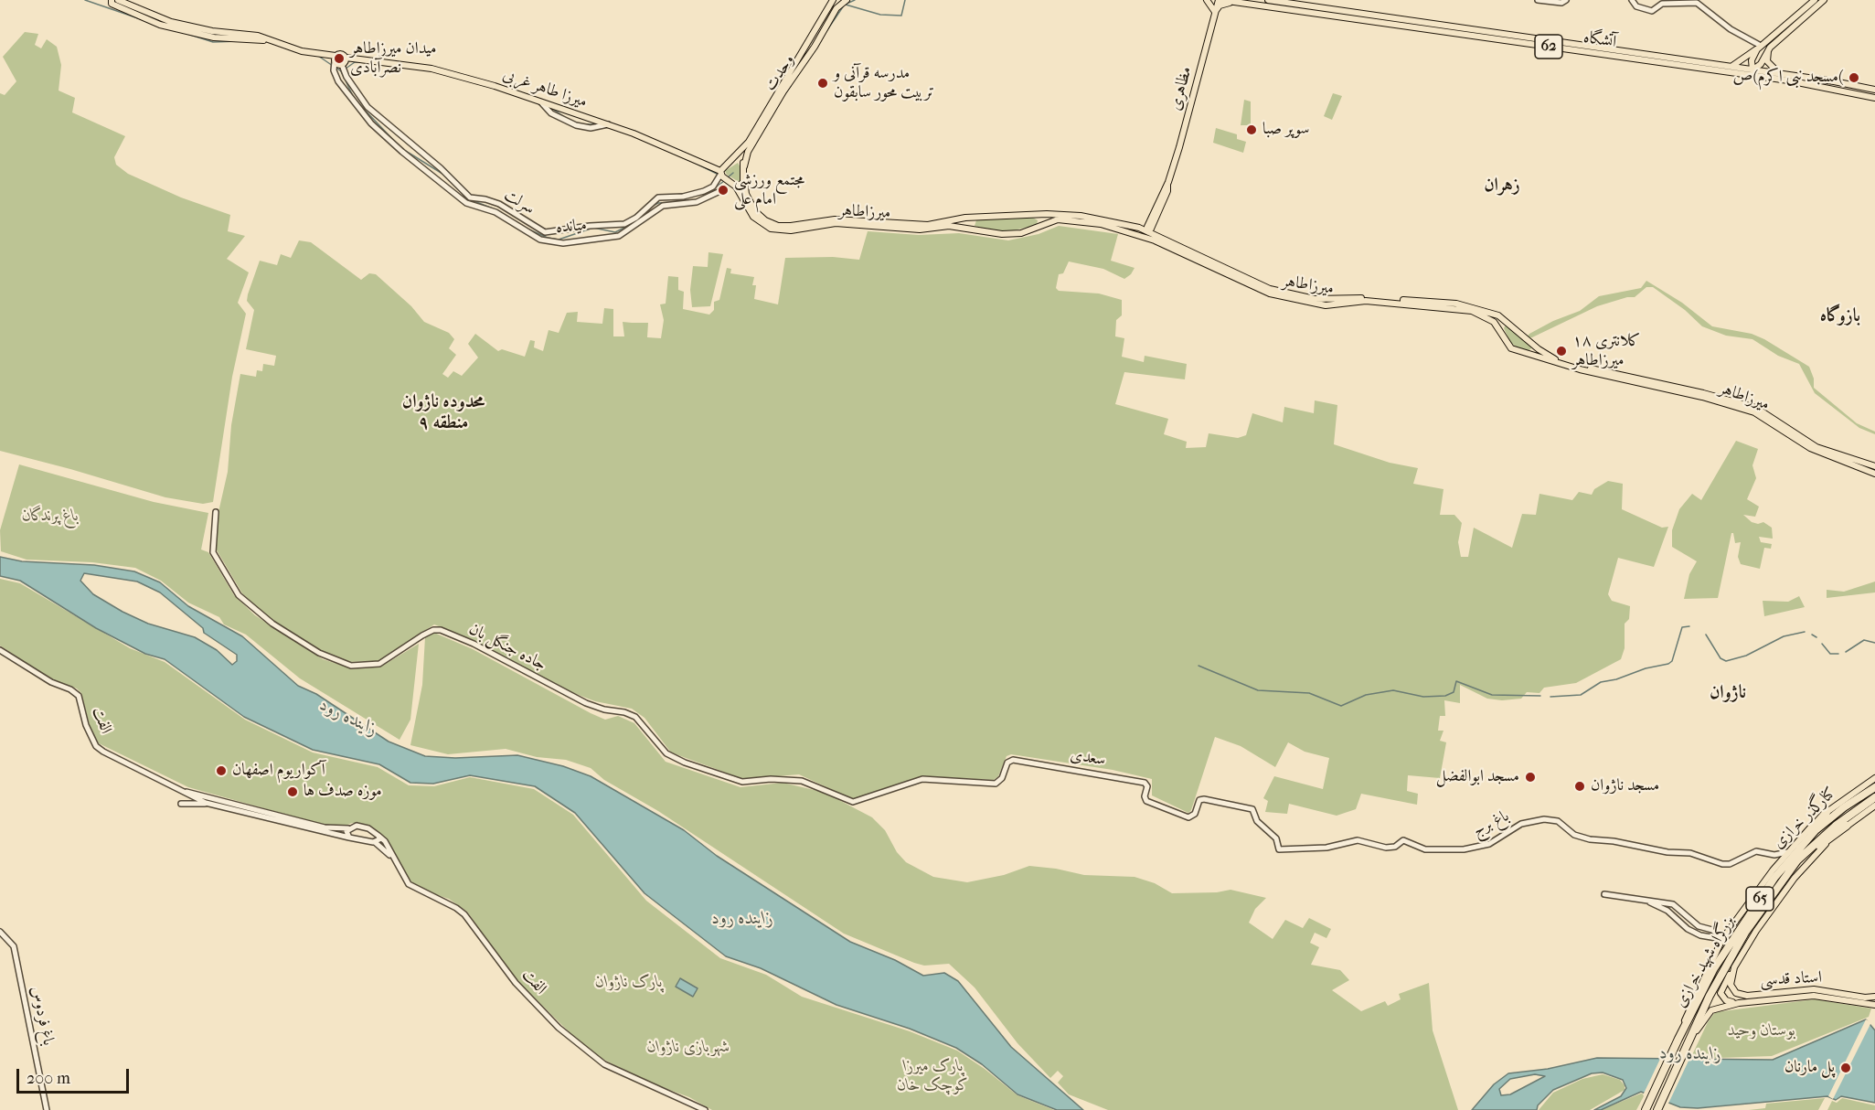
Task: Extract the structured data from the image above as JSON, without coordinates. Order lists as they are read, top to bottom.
{
  "streets": {
    "highway": ["65", "بزرگراه شهید خرازی"],
    "main road": [
      "آتشگاه",
      "62",
      "وحدت",
      "میرزا طاهر غربی",
      "مظاهری",
      "میرزاطاهر",
      "کنارگذر خرازی",
      "استاد قدسی"
    ],
    "street": [
      "سرلت",
      "میانده",
      "جاده جنگل بان",
      "الفت",
      "سعدی",
      "باغ برج",
      "باغ فردوس"
    ]
  },
  "crossings": [
    ["آتشگاه", "مظاهری"],
    ["وحدت", "میرزا طاهر غربی"],
    ["وحدت", "میرزاطاهر"],
    ["میرزا طاهر غربی", "سرلت"],
    ["میرزا طاهر غربی", "میرزاطاهر"],
    ["مظاهری", "میرزاطاهر"],
    ["سرلت", "میانده"],
    ["جاده جنگل بان", "سعدی"],
    ["سعدی", "باغ برج"],
    ["کنارگذر خرازی", "باغ برج"],
    ["کنارگذر خرازی", "65"],
    ["کنارگذر خرازی", "بزرگراه شهید خرازی"],
    ["65", "بزرگراه شهید خرازی"]
  ],
  "districts": [
    "زهران",
    "بازوگاه",
    "محدوده ناژوان منطقه ۹",
    "ناژوان"
  ],
  "water": ["زاینده رود"],
  "parks": [
    "باغ پرندگان",
    "پارک ناژوان",
    "بوستان وحید",
    "شهربازی ناژوان",
    "پارک میرزا کوچک خان"
  ],
  "places": [
    "میدان میرزاطاهر نصرآبادی",
    "مسجد نبی اکرم)ص(",
    "مدرسه قرآنی و تربیت محور سابقون",
    "سوپر صبا",
    "مجتمع ورزشی امام علی",
    "کلانتری ۱۸ میرزاطاهر",
    "آکواریوم اصفهان",
    "مسجد ابوالفضل",
    "مسجد ناژوان",
    "موزه صدف ها",
    "پل مارنان"
  ],
  "scale_bar": "200 m"
}
